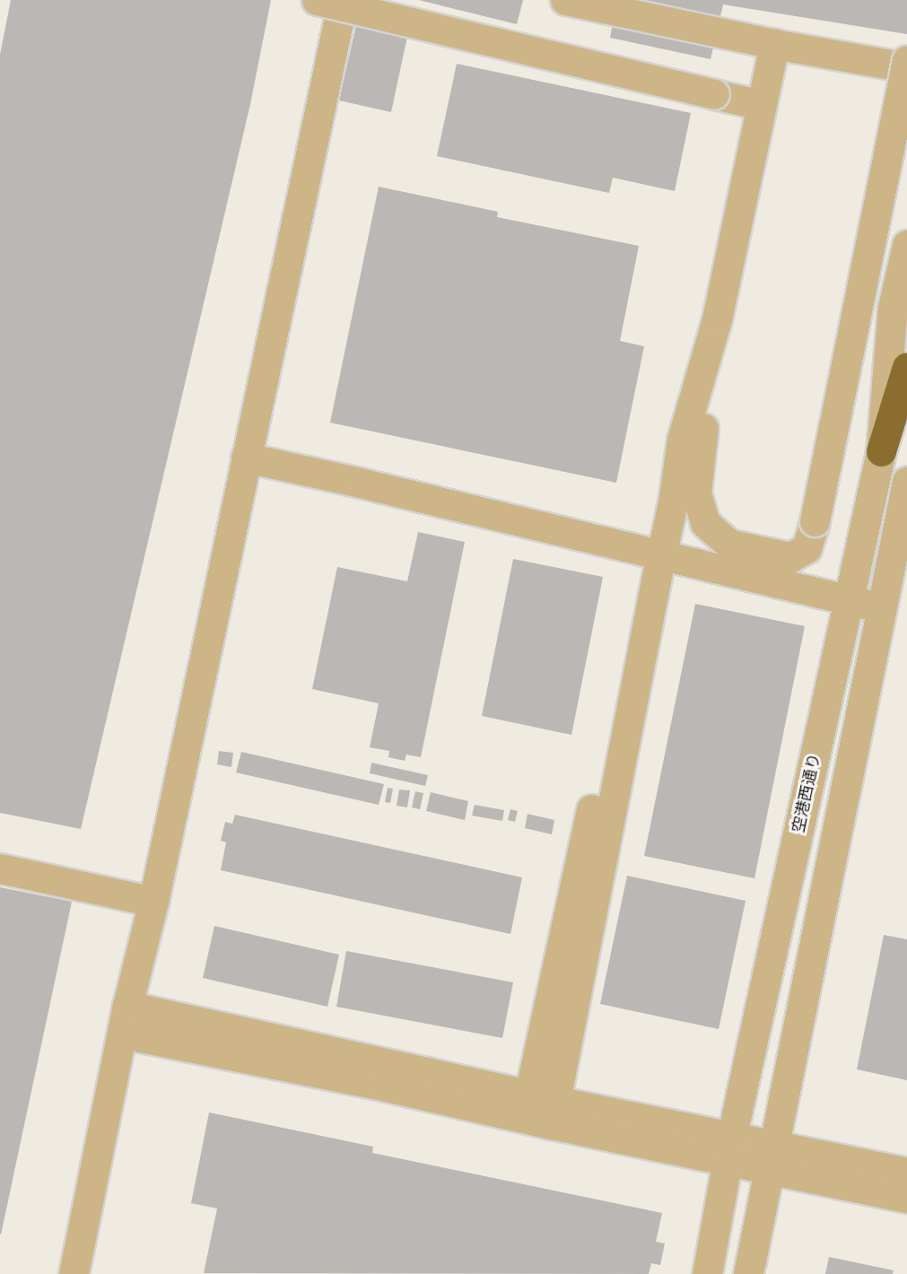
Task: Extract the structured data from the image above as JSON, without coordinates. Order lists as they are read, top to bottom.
{
  "streets": {
    "street": ["空港西通り"]
  }
}
